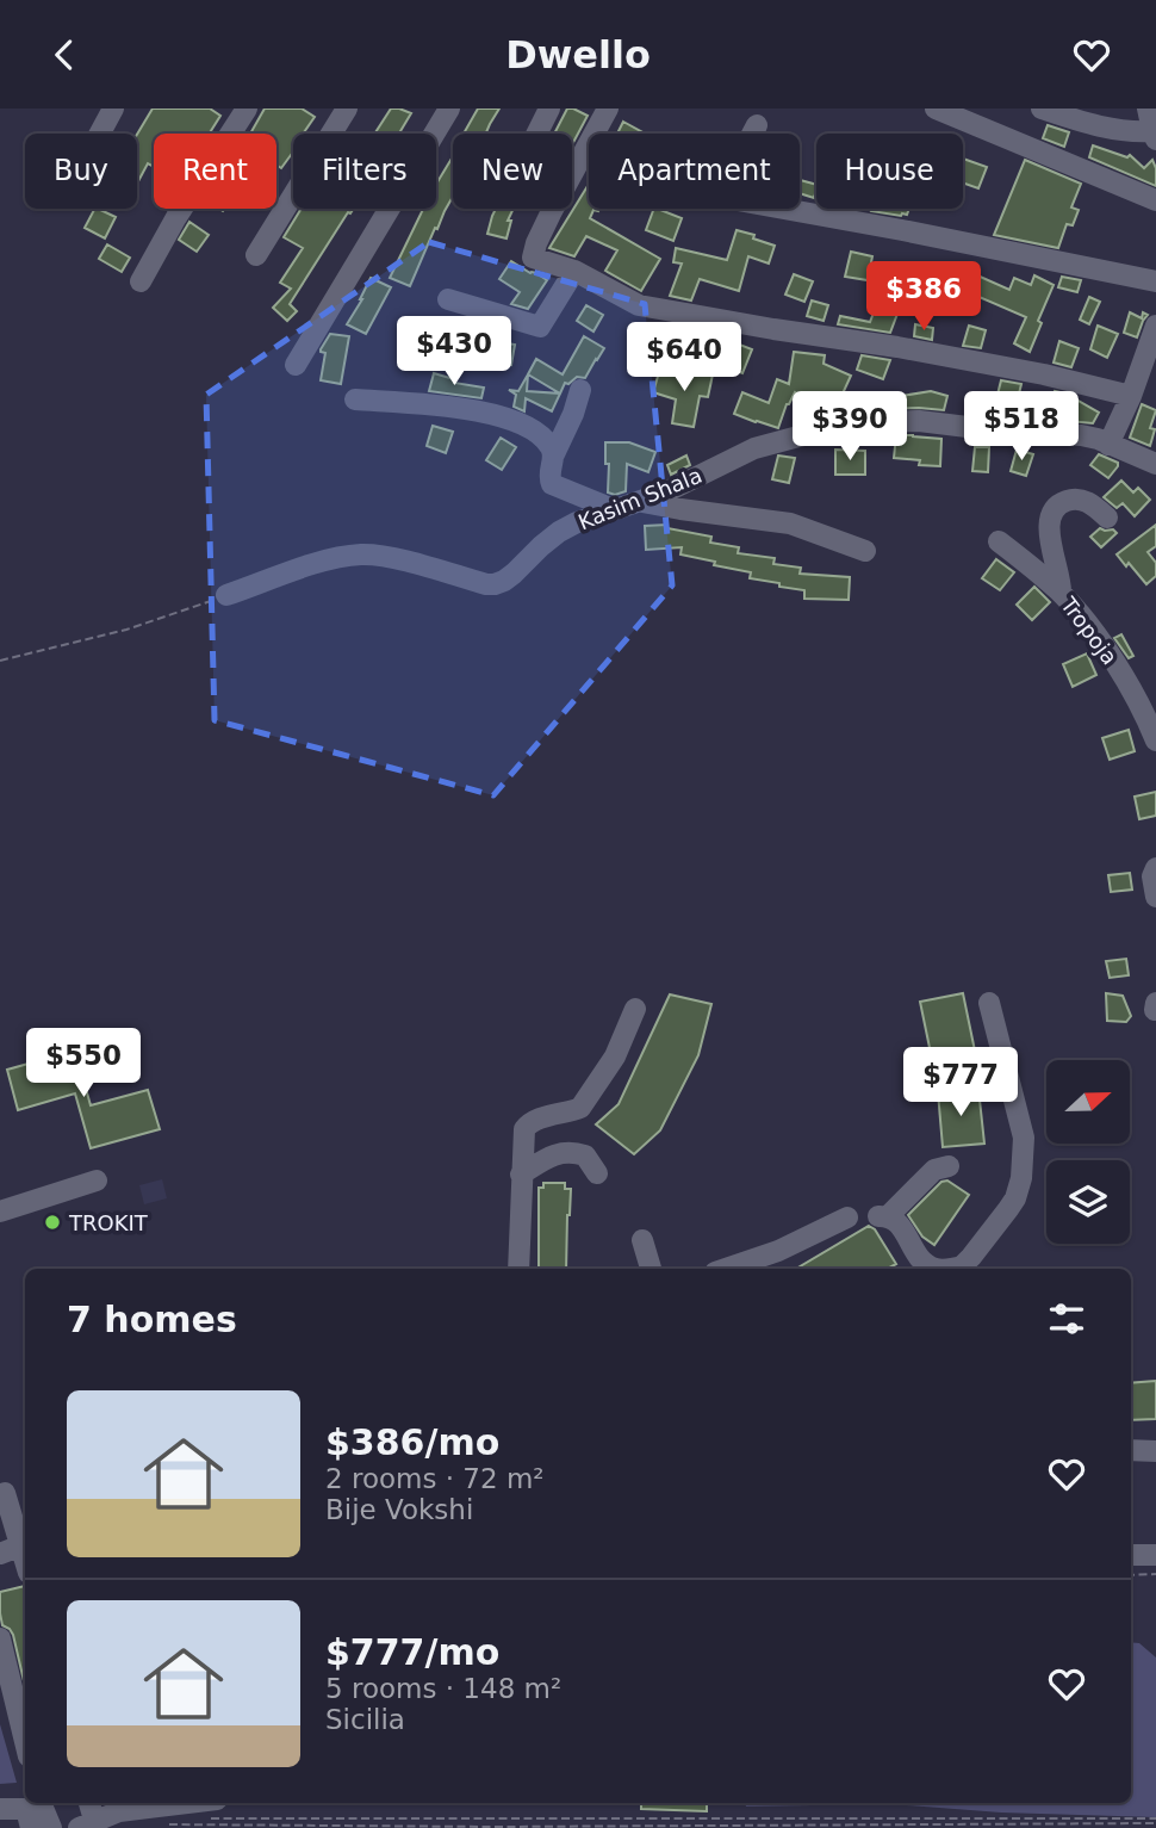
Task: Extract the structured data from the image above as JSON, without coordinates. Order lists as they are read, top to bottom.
{
  "streets": {
    "street": ["Kasim Shala", "Tropoja"]
  },
  "places": ["TROKIT"],
  "north": "right",
  "page": {
    "header": "Dwello",
    "chip": [
      "Buy",
      "Rent",
      "Filters",
      "New",
      "Apartment",
      "House"
    ],
    "price": [
      "$386",
      "$430",
      "$640",
      "$390",
      "$518",
      "$550",
      "$777"
    ],
    "heading": "7 homes",
    "list": [
      {
        "name": "$386/mo",
        "note": "2 rooms · 72 m² · Bije Vokshi"
      },
      {
        "name": "$777/mo",
        "note": "5 rooms · 148 m² · Sicilia"
      }
    ]
  }
}
